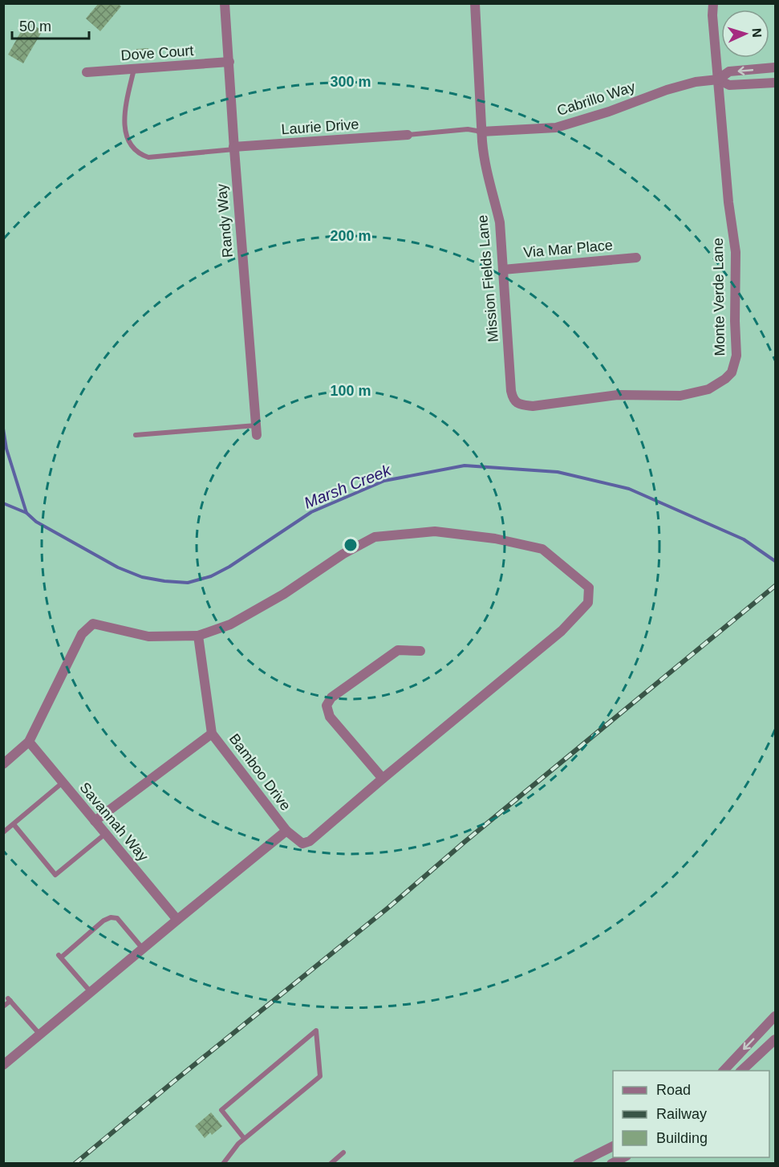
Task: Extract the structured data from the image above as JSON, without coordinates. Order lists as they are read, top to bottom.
{
  "streets": {
    "street": [
      "Dove Court",
      "Cabrillo Way",
      "Laurie Drive",
      "Randy Way",
      "Via Mar Place",
      "Mission Fields Lane",
      "Monte Verde Lane",
      "Bamboo Drive",
      "Savannah Way"
    ]
  },
  "crossings": [
    ["Dove Court", "Randy Way"],
    ["Cabrillo Way", "Mission Fields Lane"],
    ["Cabrillo Way", "Monte Verde Lane"],
    ["Laurie Drive", "Randy Way"],
    ["Via Mar Place", "Mission Fields Lane"],
    ["Mission Fields Lane", "Monte Verde Lane"],
    ["Bamboo Drive", "Savannah Way"]
  ],
  "water": ["Marsh Creek"],
  "legend": ["Road", "Railway", "Building"],
  "scale_bar": "50 m",
  "north": "right",
  "rings": ["300 m", "200 m", "100 m"]
}
